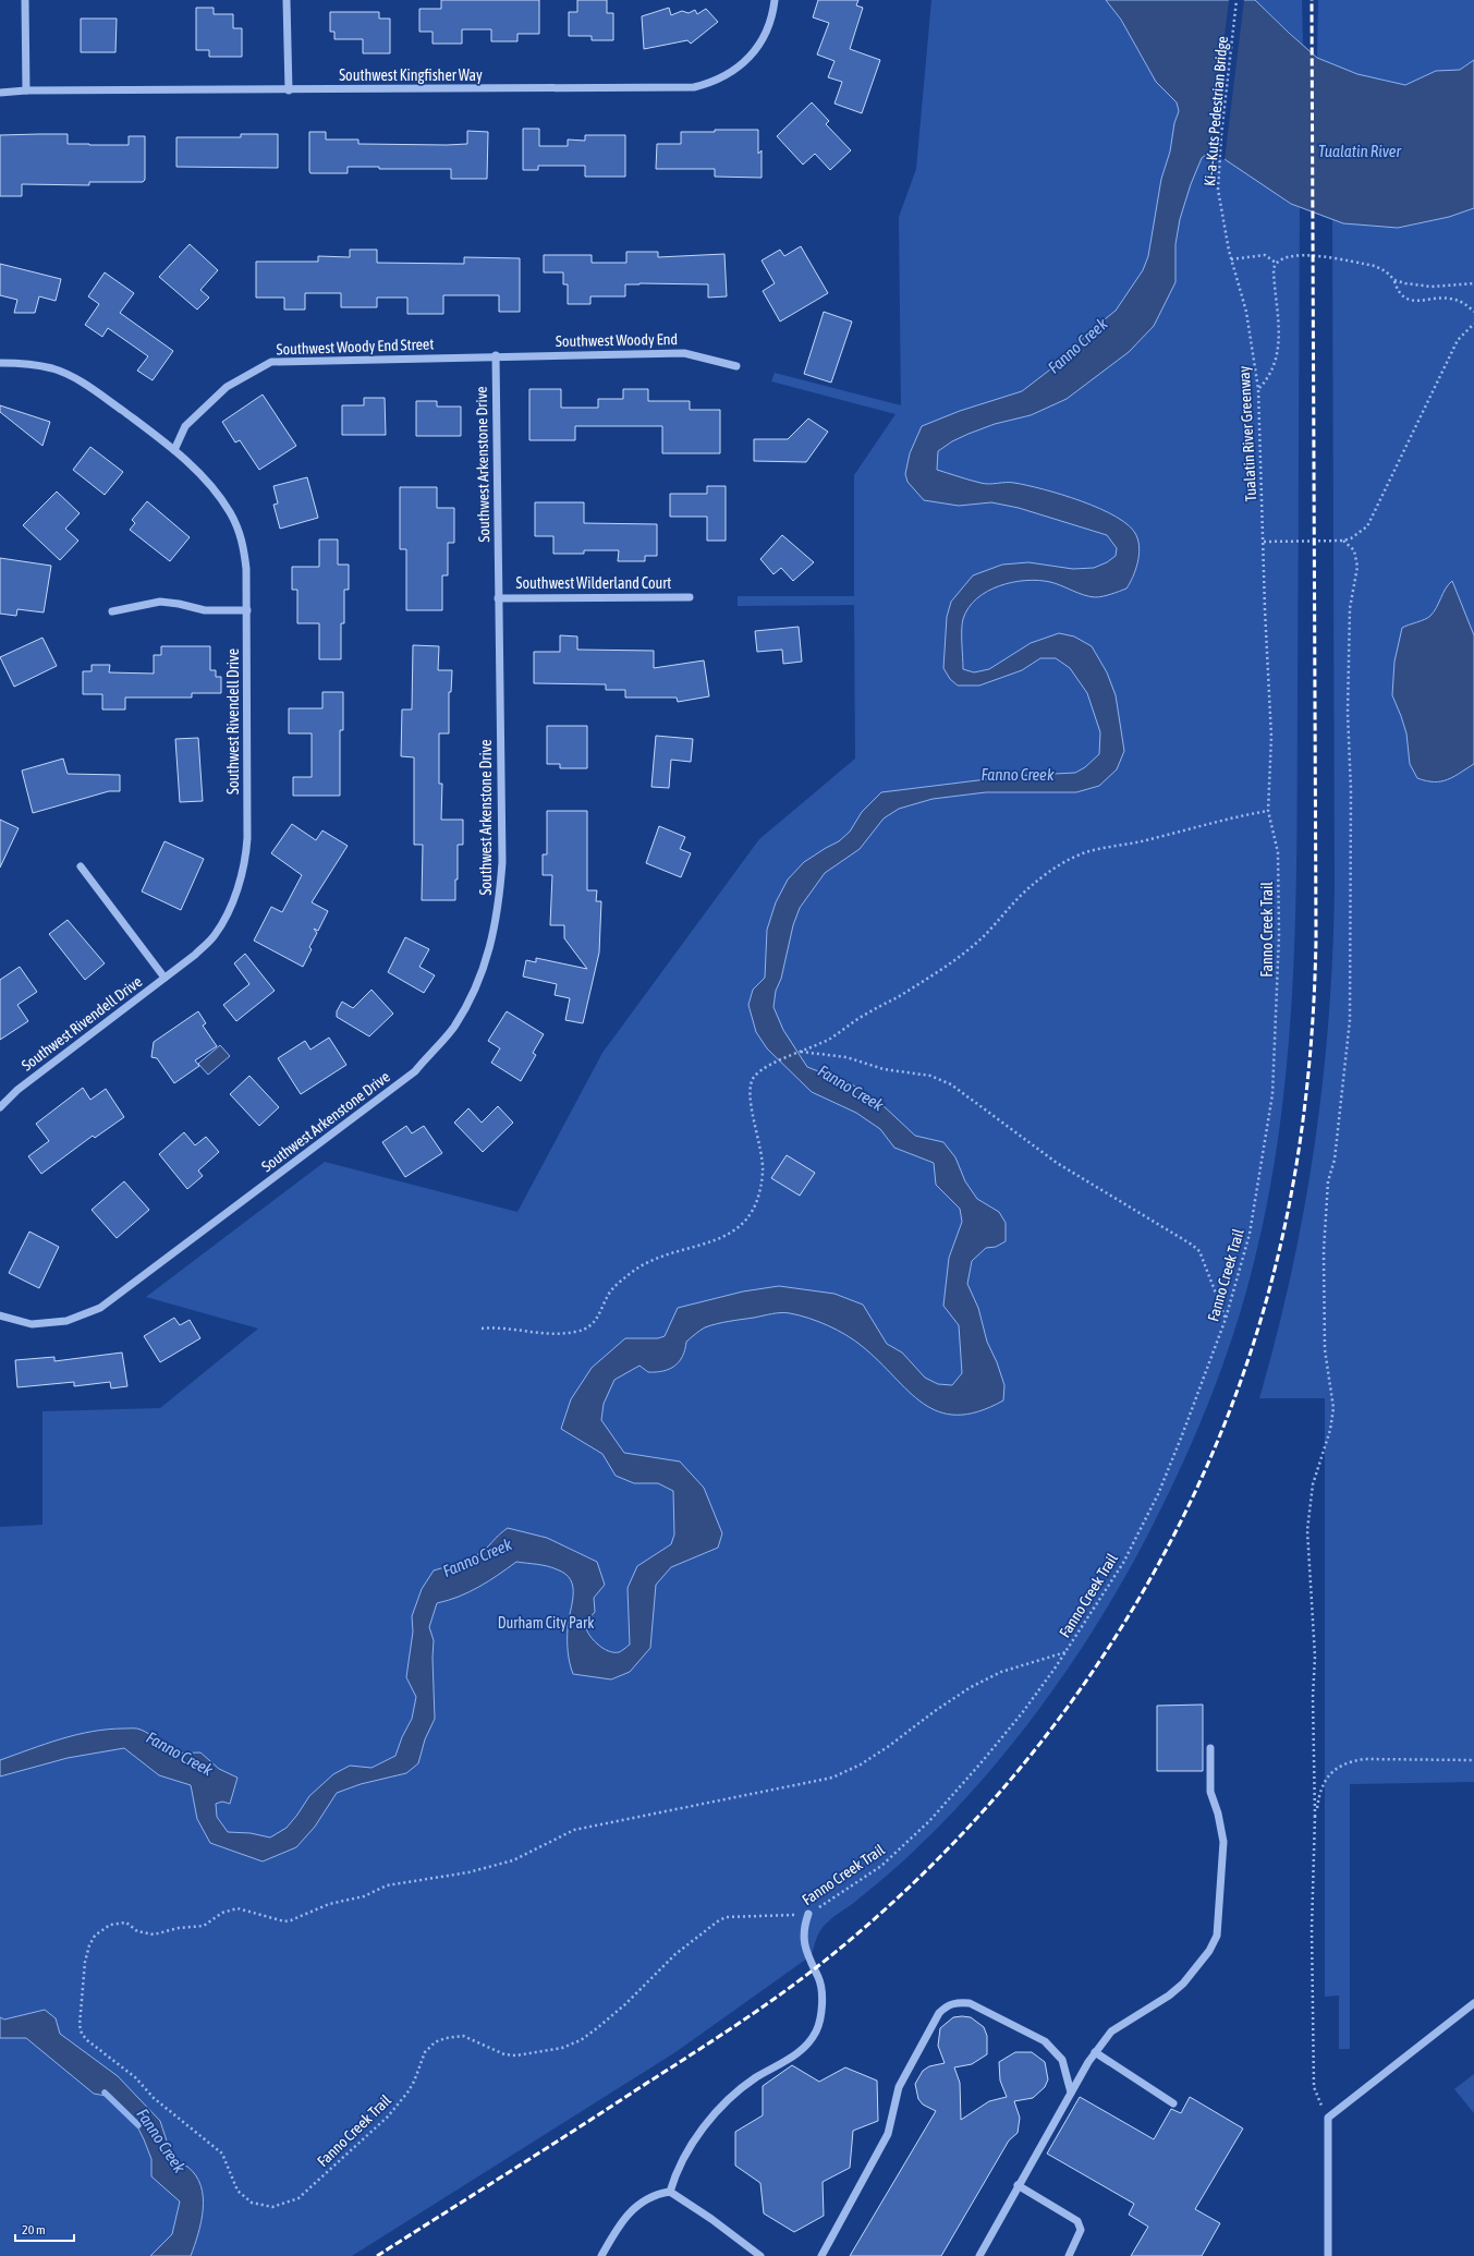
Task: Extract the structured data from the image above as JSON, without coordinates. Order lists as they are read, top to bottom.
{
  "streets": {
    "street": [
      "Southwest Kingfisher Way",
      "Southwest Woody End",
      "Southwest Woody End Street",
      "Southwest Arkenstone Drive",
      "Southwest Wilderland Court",
      "Southwest Rivendell Drive"
    ],
    "path": ["Ki-a-Kuts Pedestrian Bridge", "Tualatin River Greenway", "Fanno Creek Trail"]
  },
  "crossings": [
    ["Ki-a-Kuts Pedestrian Bridge", "Tualatin River Greenway"],
    ["Southwest Woody End", "Southwest Woody End Street"],
    ["Southwest Woody End", "Southwest Arkenstone Drive"],
    ["Southwest Woody End Street", "Southwest Arkenstone Drive"],
    ["Southwest Woody End Street", "Southwest Rivendell Drive"],
    ["Tualatin River Greenway", "Fanno Creek Trail"],
    ["Southwest Arkenstone Drive", "Southwest Wilderland Court"]
  ],
  "water": ["Tualatin River", "Fanno Creek"],
  "parks": ["Durham City Park"],
  "scale_bar": "20 m"
}
